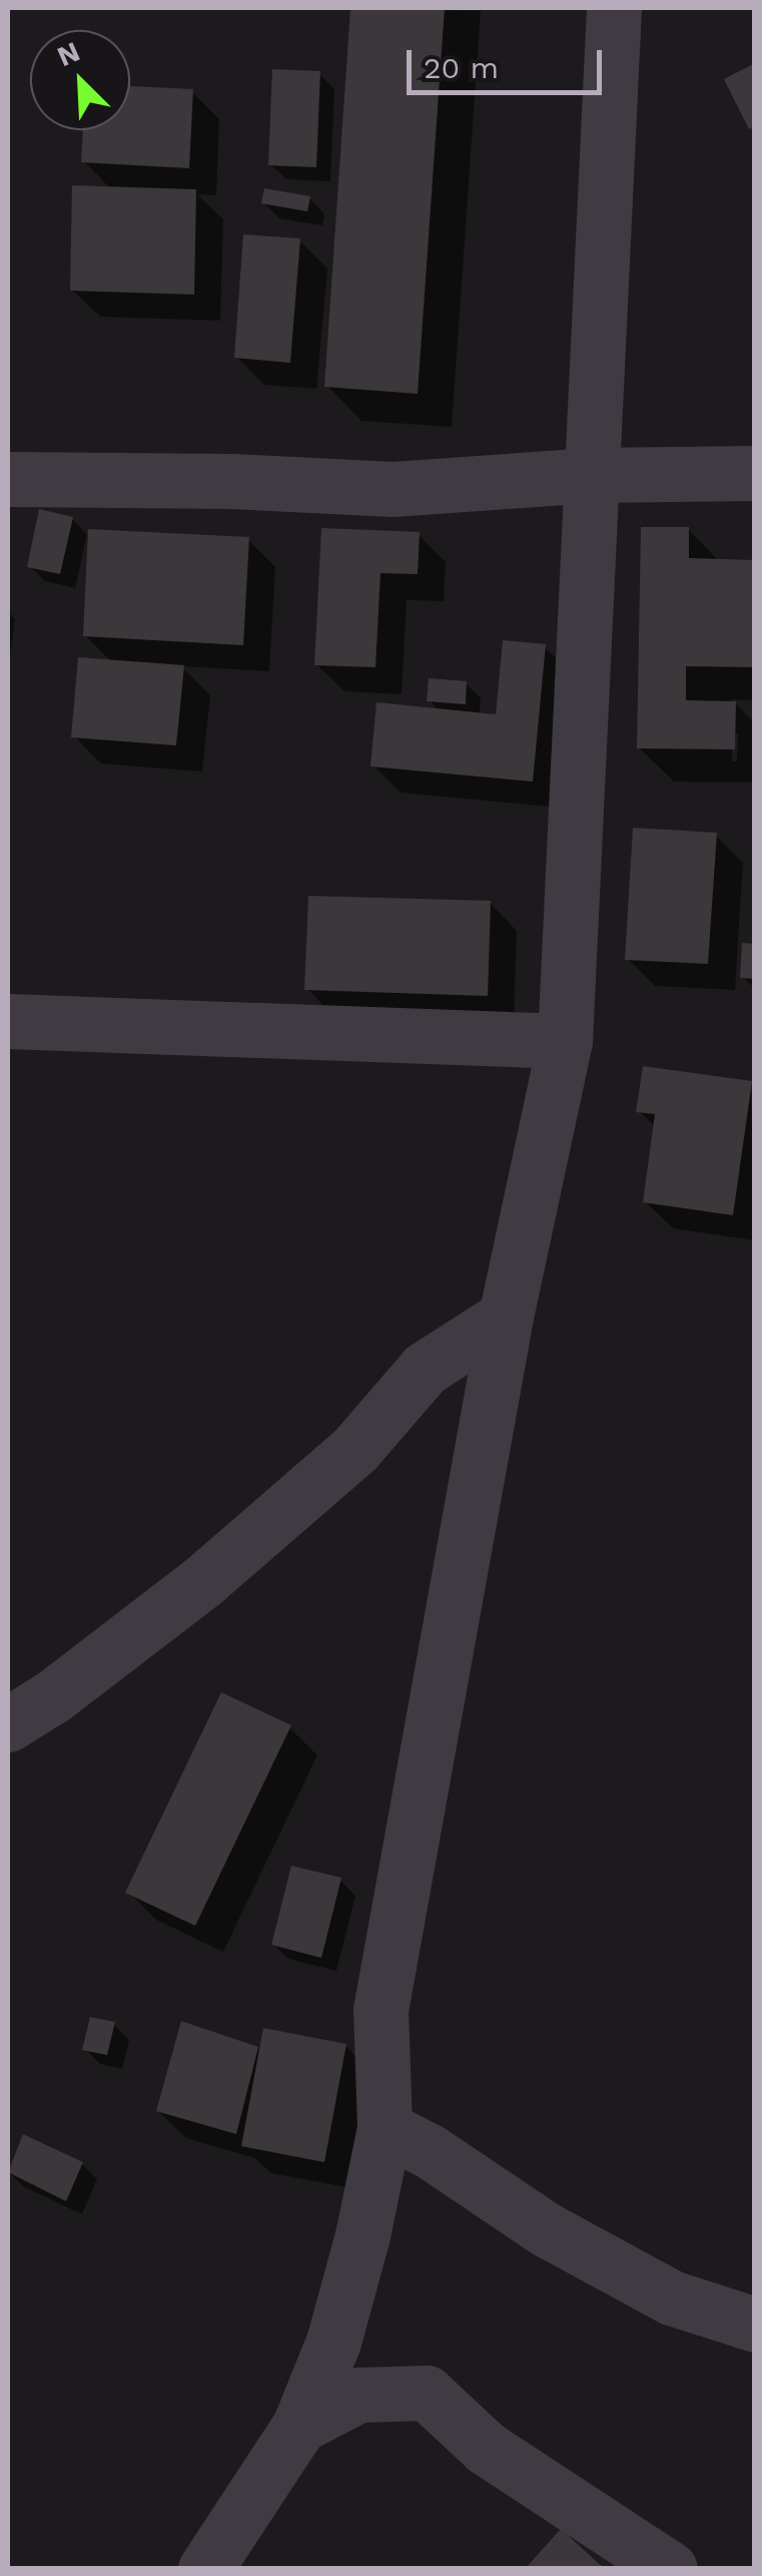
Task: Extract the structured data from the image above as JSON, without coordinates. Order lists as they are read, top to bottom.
{
  "scale_bar": "20 m",
  "north": "top left"
}
